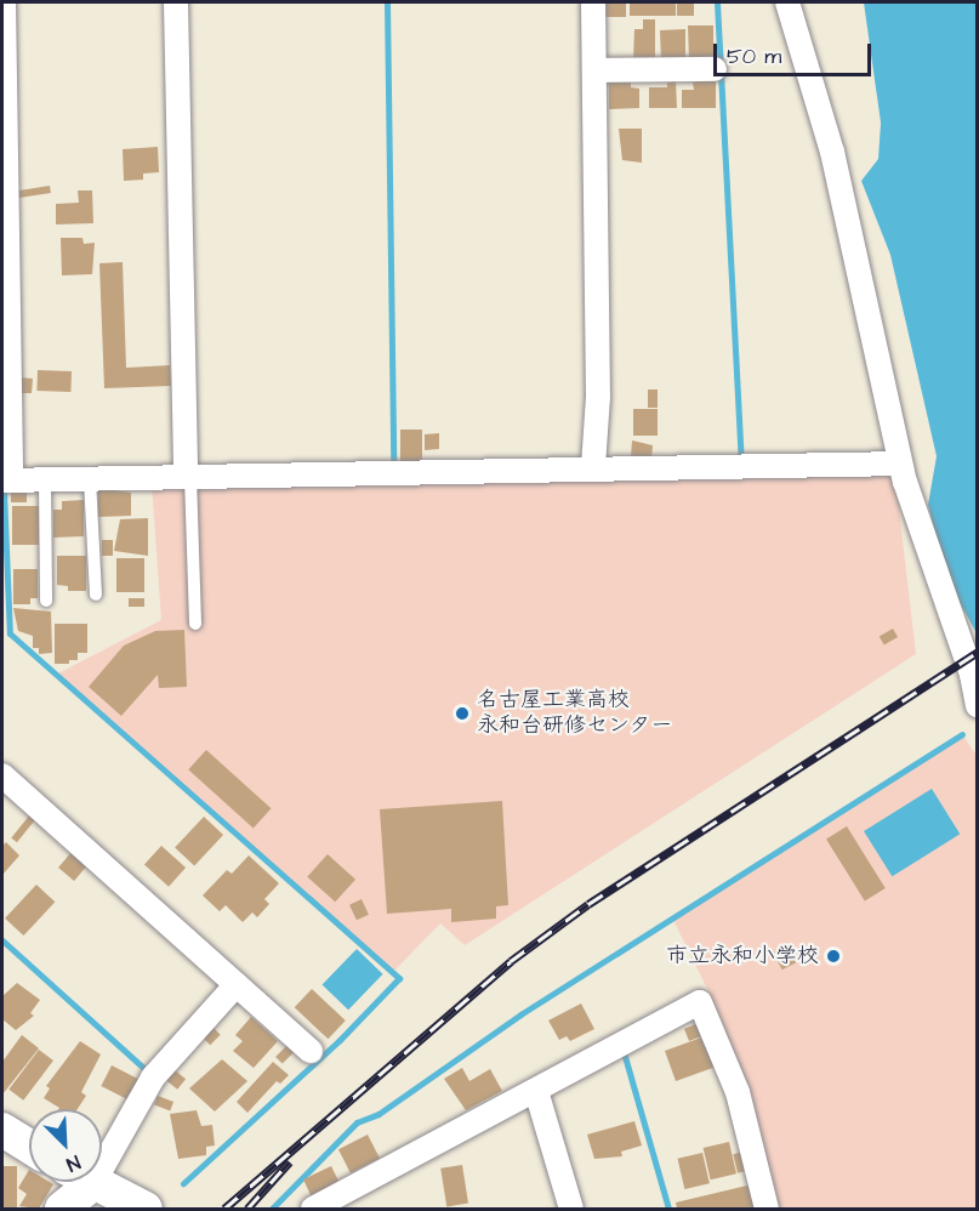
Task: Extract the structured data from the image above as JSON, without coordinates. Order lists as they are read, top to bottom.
{
  "places": ["名古屋工業高校 永和台研修センター", "市立永和小学校"],
  "scale_bar": "50 m",
  "north": "bottom right"
}
